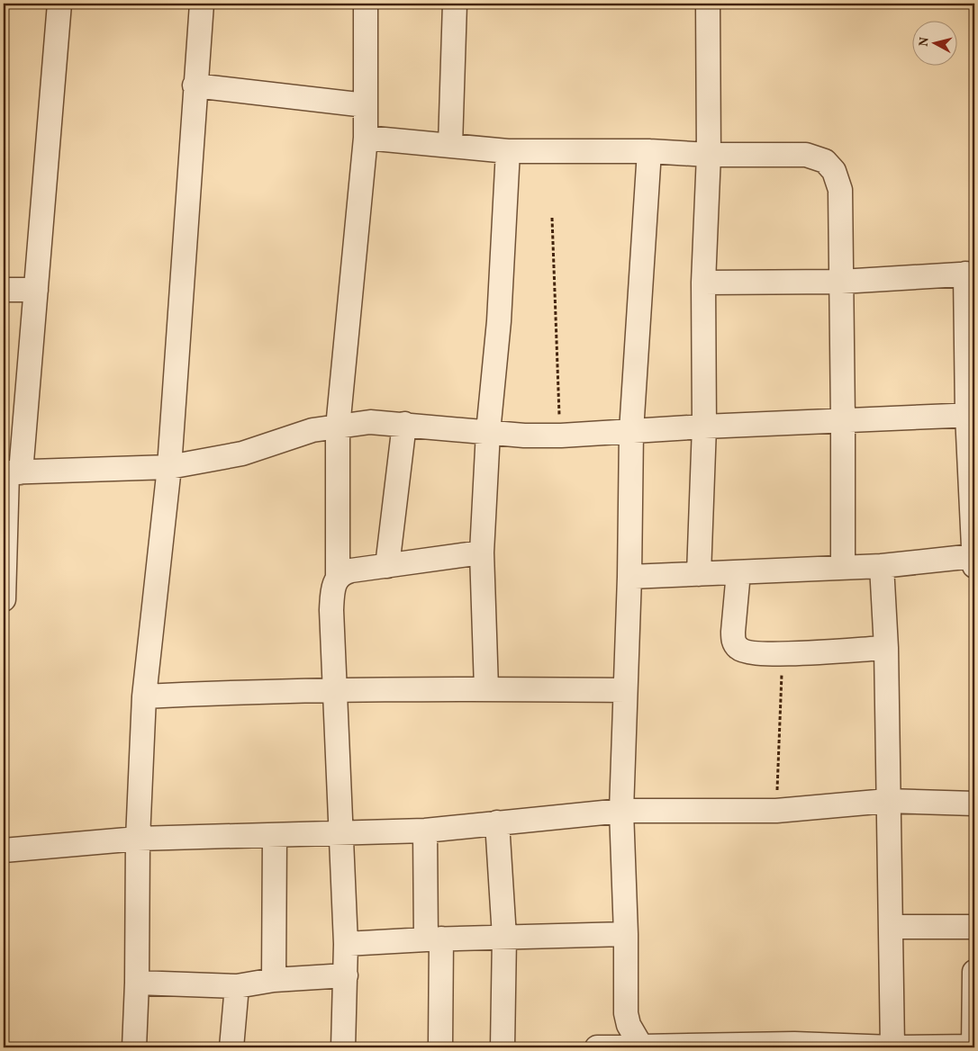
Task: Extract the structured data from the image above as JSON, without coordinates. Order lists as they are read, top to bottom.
{
  "north": "left"
}
